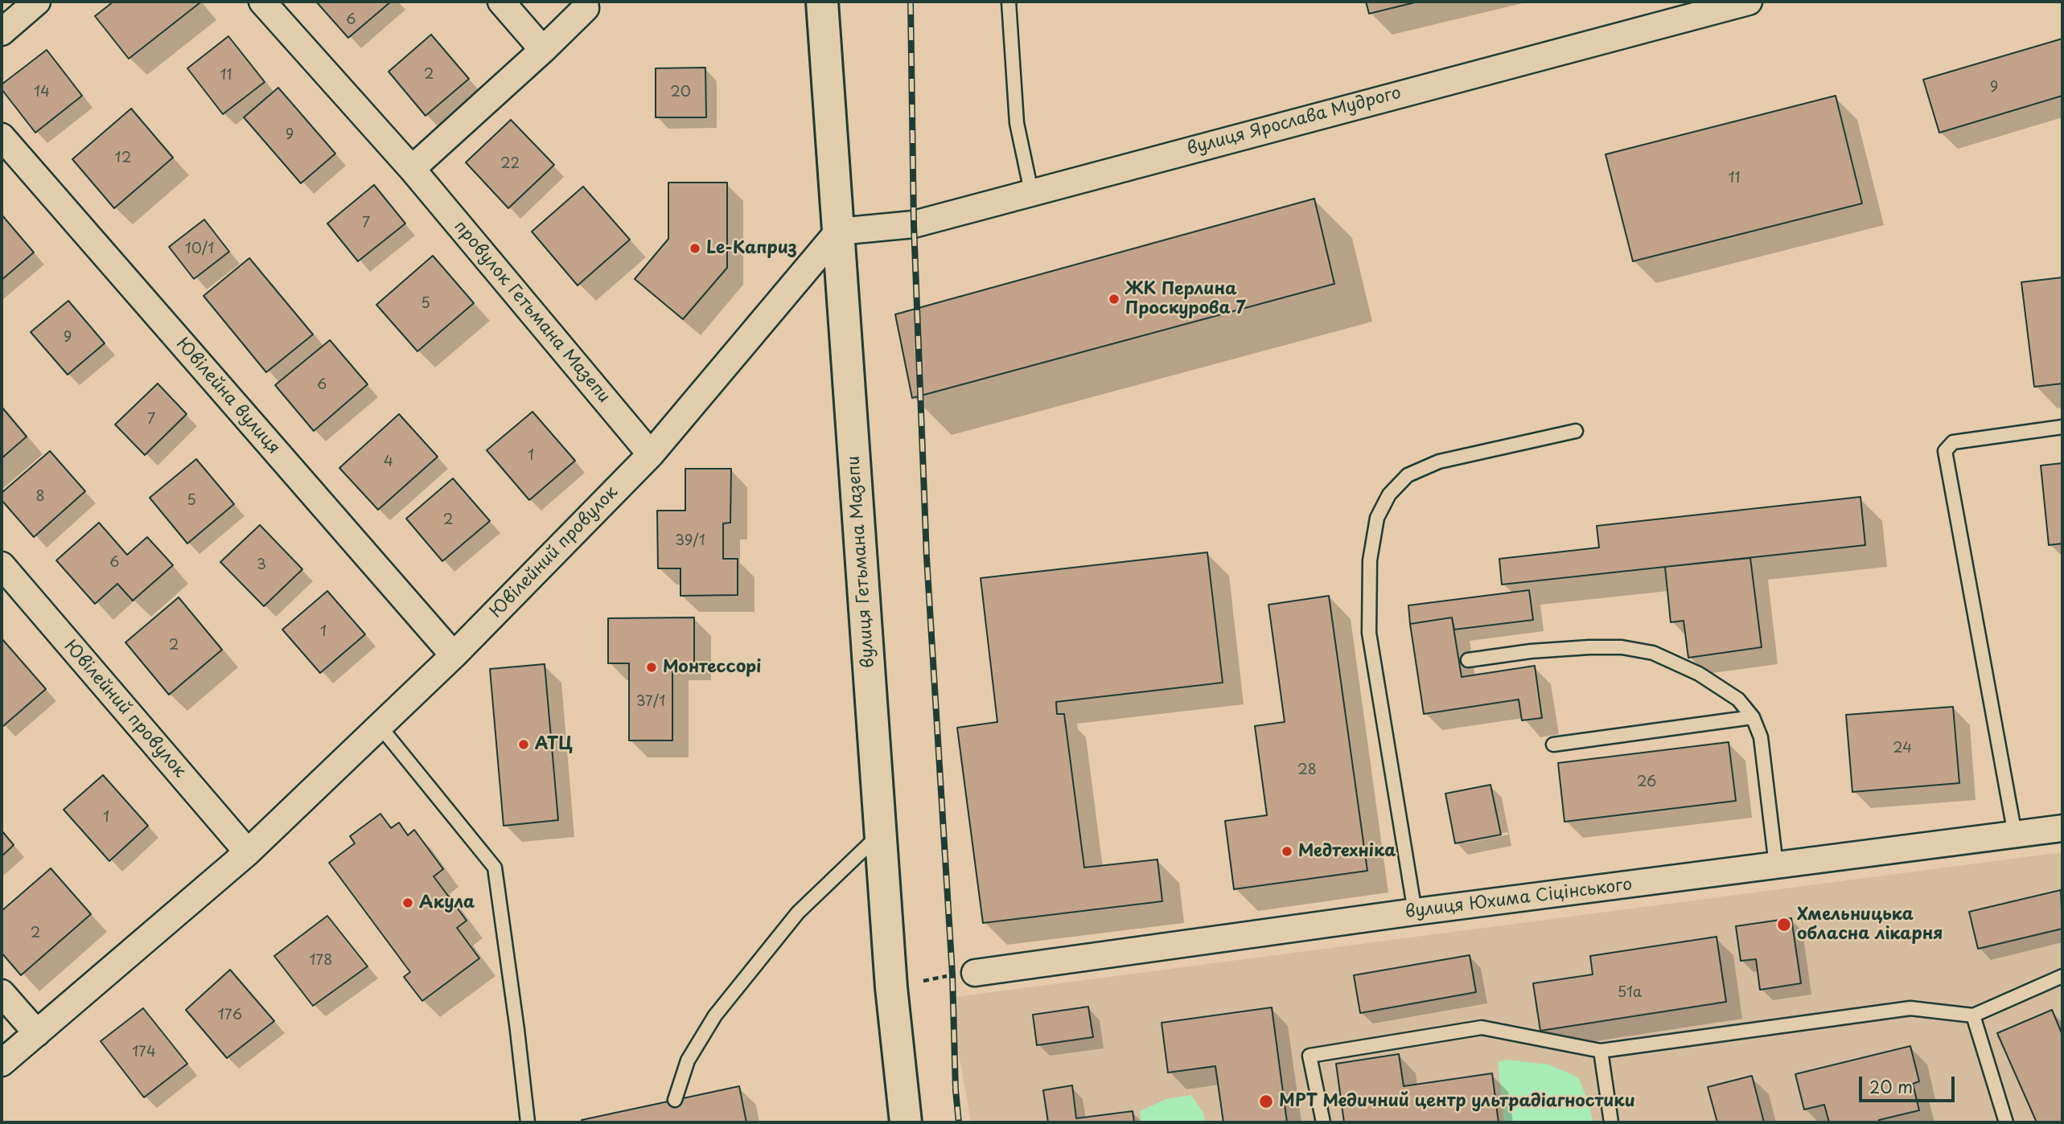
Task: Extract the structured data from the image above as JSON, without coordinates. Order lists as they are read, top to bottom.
{
  "streets": {
    "main road": ["вулиця Гетьмана Мазепи"],
    "street": [
      "вулиця Ярослава Мудрого",
      "провулок Гетьмана Мазепи",
      "Ювілейна вулиця",
      "Ювілейний провулок",
      "вулиця Юхима Сіцінського"
    ]
  },
  "crossings": [
    ["вулиця Ярослава Мудрого", "Ювілейний провулок"],
    ["вулиця Ярослава Мудрого", "вулиця Гетьмана Мазепи"],
    ["провулок Гетьмана Мазепи", "Ювілейний провулок"],
    ["Ювілейна вулиця", "Ювілейний провулок"],
    ["Ювілейний провулок", "вулиця Гетьмана Мазепи"]
  ],
  "places": [
    "Le-Каприз",
    "ЖК Перлина Проскурова 7",
    "Монтессорі",
    "АТЦ",
    "Медтехніка",
    "Акула",
    "Хмельницька обласна лікарня",
    "МРТ Медичний центр ультрадіагностики"
  ],
  "house_numbers": [
    "6",
    "2",
    "11",
    "9",
    "14",
    "20",
    "9",
    "12",
    "22",
    "11",
    "7",
    "10/1",
    "5",
    "9",
    "6",
    "7",
    "1",
    "4",
    "8",
    "5",
    "2",
    "39/1",
    "6",
    "3",
    "1",
    "2",
    "37/1",
    "24",
    "28",
    "26",
    "1",
    "2",
    "178",
    "51а",
    "176",
    "174"
  ],
  "scale_bar": "20 m"
}
